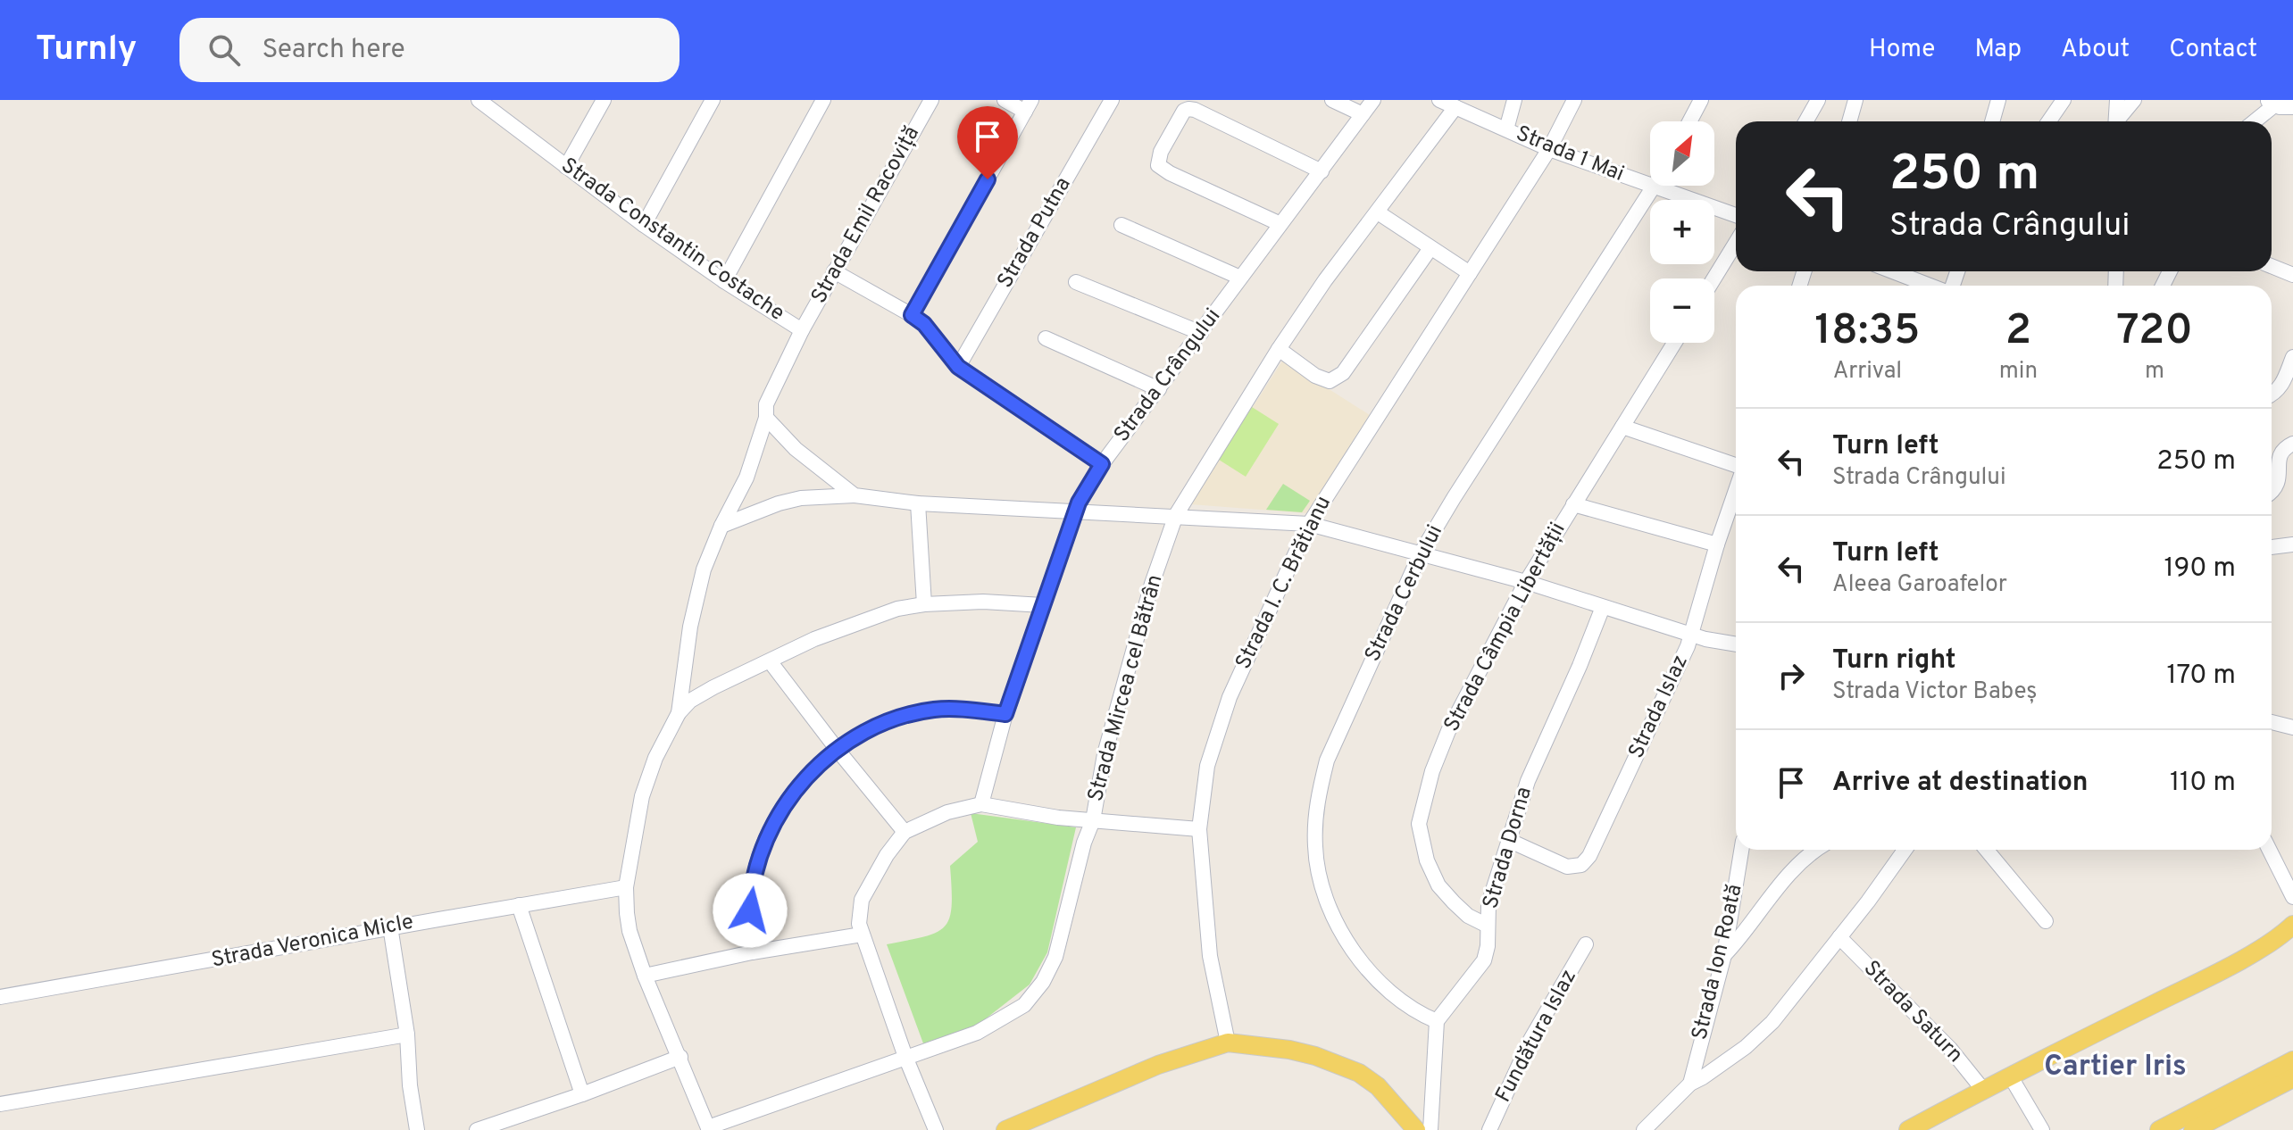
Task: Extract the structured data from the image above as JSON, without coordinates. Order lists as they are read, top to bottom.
{
  "streets": {
    "street": [
      "Strada 1 Mai",
      "Strada Emil Racoviță",
      "Strada Putna",
      "Strada Constantin Costache",
      "Strada Crângului",
      "Strada I. C. Brătianu",
      "Strada Cerbului",
      "Strada Câmpia Libertății",
      "Strada Mircea cel Bătrân",
      "Strada Islaz",
      "Strada Dorna",
      "Strada Veronica Micle",
      "Strada Ion Roată",
      "Strada Saturn",
      "Fundătura Islaz"
    ]
  },
  "crossings": [
    ["Strada 1 Mai", "Strada I. C. Brătianu"],
    ["Strada 1 Mai", "Strada Cerbului"],
    ["Strada 1 Mai", "Strada Mircea cel Bătrân"],
    ["Strada Emil Racoviță", "Strada Constantin Costache"],
    ["Strada Cerbului", "Strada Dorna"],
    ["Strada Câmpia Libertății", "Strada Dorna"],
    ["Strada Islaz", "Strada Dorna"]
  ],
  "districts": ["Cartier Iris"],
  "north": "top right",
  "page": {
    "header": "Turnly",
    "search": "Search here",
    "nav": [
      "Home",
      "Map",
      "About",
      "Contact"
    ],
    "map_buttons": ["+", "−"],
    "turn": ["250 m", "Strada Crângului"],
    "eta": [
      "18:35",
      "Arrival",
      "2",
      "min",
      "720",
      "m"
    ],
    "list": [
      {
        "name": "Turn left",
        "note": "Strada Crângului",
        "value": "250 m"
      },
      {
        "name": "Turn left",
        "note": "Aleea Garoafelor",
        "value": "190 m"
      },
      {
        "name": "Turn right",
        "note": "Strada Victor Babeș",
        "value": "170 m"
      },
      {
        "name": "Arrive at destination",
        "value": "110 m"
      }
    ]
  }
}
